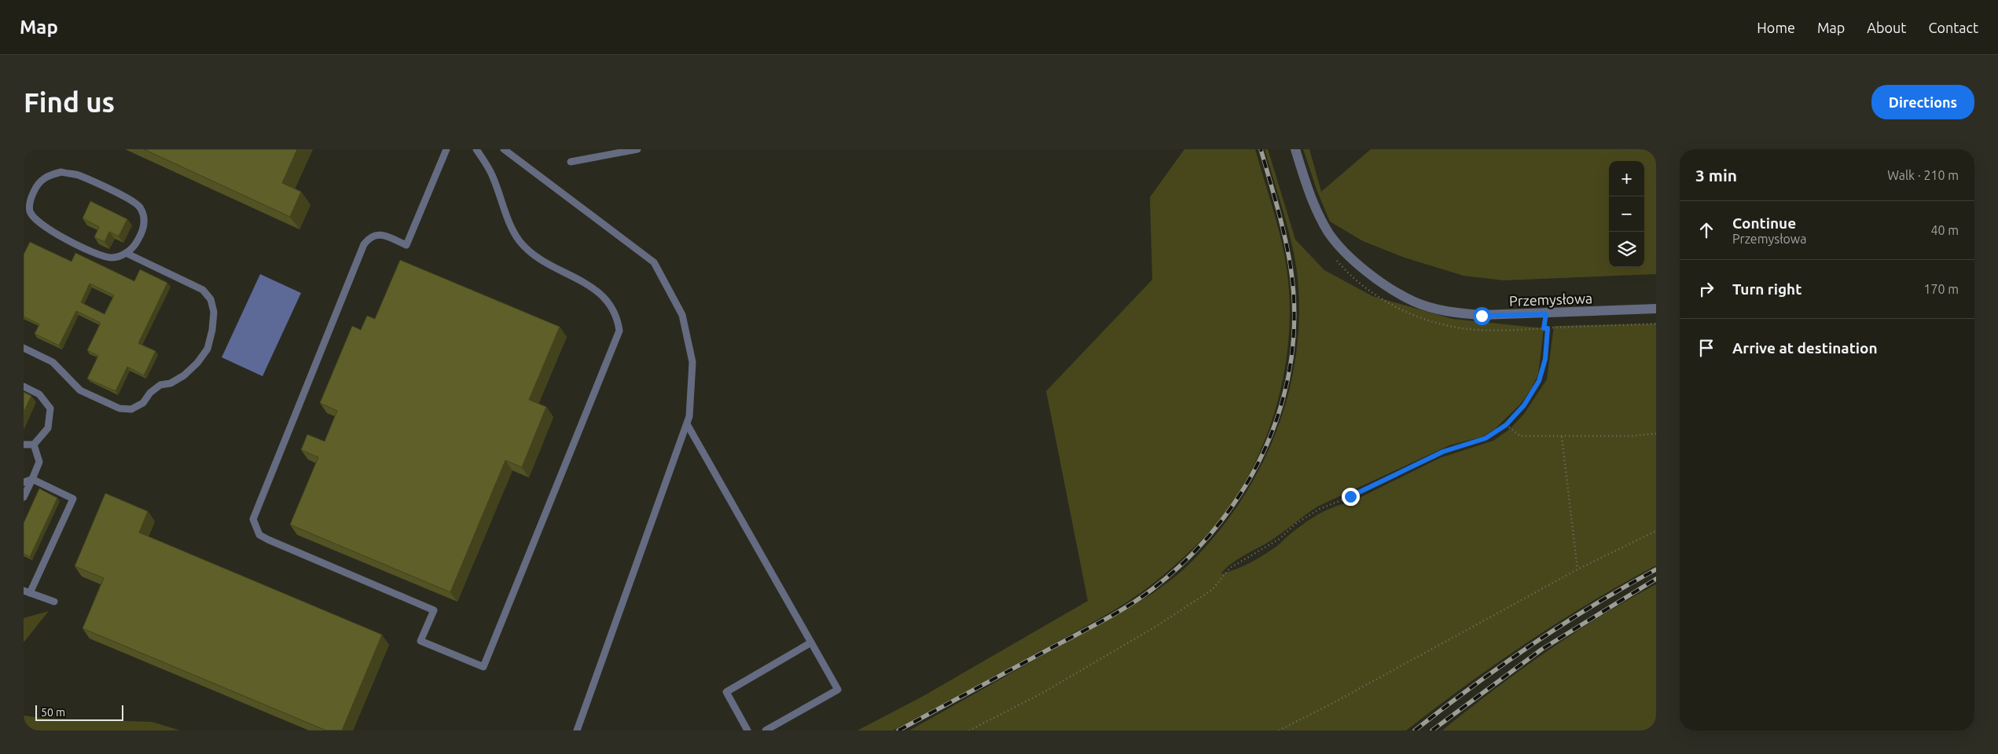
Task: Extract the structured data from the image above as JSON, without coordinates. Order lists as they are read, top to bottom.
{
  "streets": {
    "street": ["Przemysłowa"]
  },
  "scale_bar": "50 m",
  "page": {
    "header": "Map",
    "nav": [
      "Home",
      "Map",
      "About",
      "Contact"
    ],
    "buttons": "Directions",
    "title": "Find us",
    "heading": ["3 min", "Walk · 210 m"],
    "map_buttons": ["+", "−"],
    "list": [
      ["Continue", "Przemysłowa", "40 m"],
      ["Turn right", "170 m"],
      "Arrive at destination"
    ],
    "scale": "50 m"
  }
}
